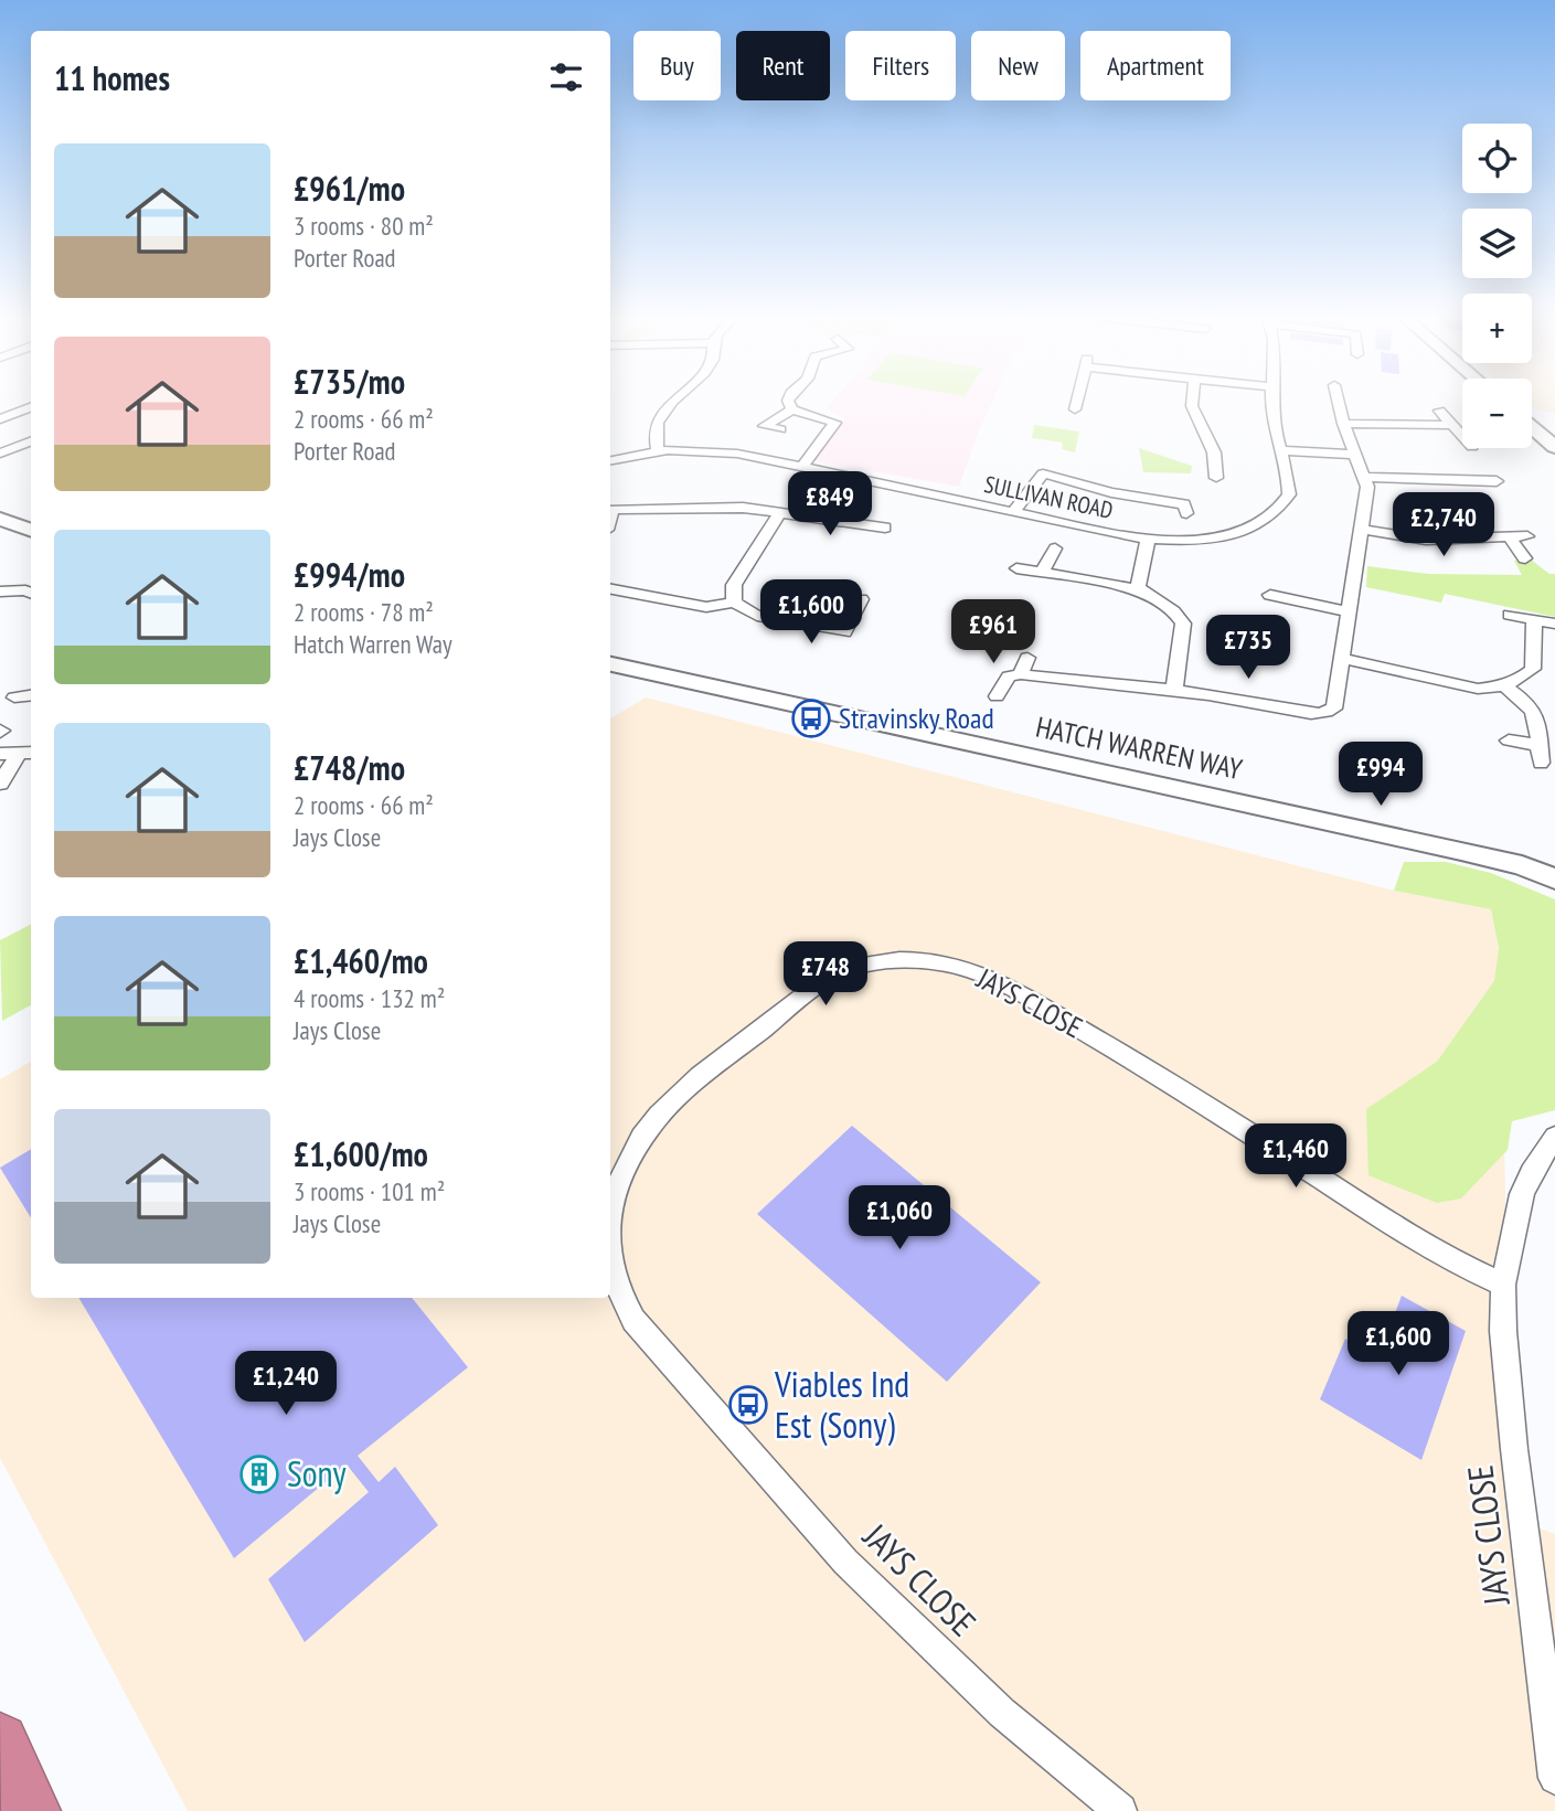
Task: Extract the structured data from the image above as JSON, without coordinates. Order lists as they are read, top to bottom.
{
  "streets": {
    "street": ["SULLIVAN ROAD", "HATCH WARREN WAY", "JAYS CLOSE"]
  },
  "places": {
    "bus stop": ["Stravinsky Road", "Viables Ind Est (Sony)"],
    "building": ["Sony"]
  },
  "page": {
    "chip": [
      "Buy",
      "Rent",
      "Filters",
      "New",
      "Apartment"
    ],
    "heading": "11 homes",
    "map_buttons": ["+", "−"],
    "list": [
      {
        "name": "£961/mo",
        "note": "3 rooms · 80 m² · Porter Road"
      },
      {
        "name": "£735/mo",
        "note": "2 rooms · 66 m² · Porter Road"
      },
      {
        "name": "£994/mo",
        "note": "2 rooms · 78 m² · Hatch Warren Way"
      },
      {
        "name": "£748/mo",
        "note": "2 rooms · 66 m² · Jays Close"
      },
      {
        "name": "£1,460/mo",
        "note": "4 rooms · 132 m² · Jays Close"
      },
      {
        "name": "£1,600/mo",
        "note": "3 rooms · 101 m² · Jays Close"
      }
    ],
    "price": [
      "£849",
      "£2,740",
      "£1,600",
      "£961",
      "£735",
      "£994",
      "£748",
      "£1,460",
      "£1,060",
      "£1,600",
      "£1,240"
    ]
  }
}
